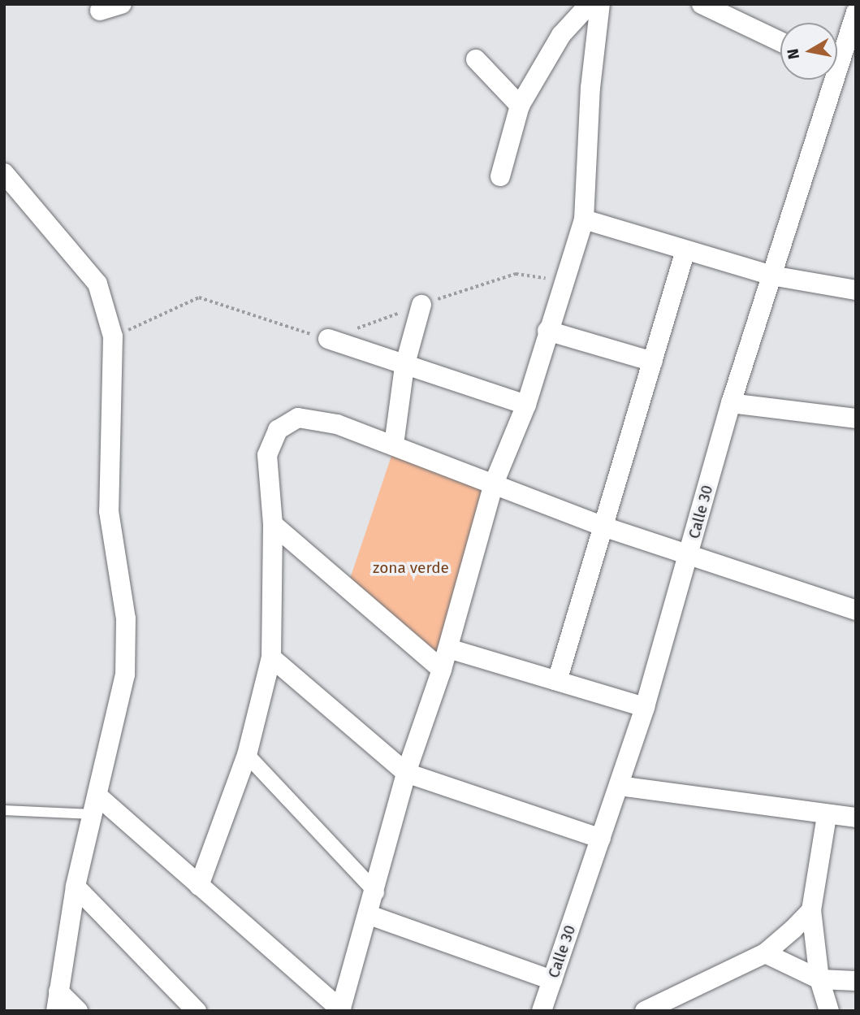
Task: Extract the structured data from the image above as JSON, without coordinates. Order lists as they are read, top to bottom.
{
  "streets": {
    "street": ["Calle 30"]
  },
  "parks": ["zona verde"],
  "north": "left"
}
